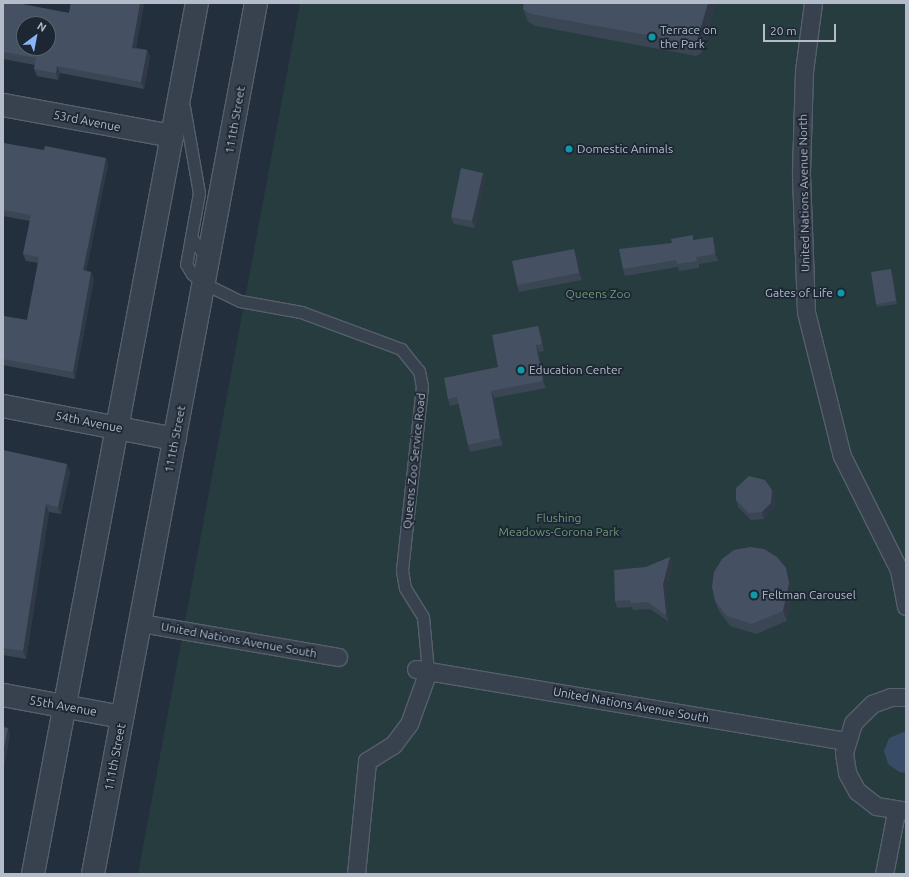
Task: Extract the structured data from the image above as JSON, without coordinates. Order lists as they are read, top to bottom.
{
  "streets": {
    "street": [
      "111th Street",
      "53rd Avenue",
      "United Nations Avenue North",
      "54th Avenue",
      "United Nations Avenue South",
      "55th Avenue"
    ],
    "lane": ["Queens Zoo Service Road"]
  },
  "crossings": [
    ["111th Street", "54th Avenue"],
    ["111th Street", "Queens Zoo Service Road"],
    ["111th Street", "United Nations Avenue South"],
    ["111th Street", "55th Avenue"],
    ["Queens Zoo Service Road", "United Nations Avenue South"]
  ],
  "parks": ["Queens Zoo", "Flushing Meadows-Corona Park"],
  "places": [
    "Terrace on the Park",
    "Domestic Animals",
    "Gates of Life",
    "Education Center",
    "Feltman Carousel"
  ],
  "scale_bar": "20 m",
  "north": "top right"
}
